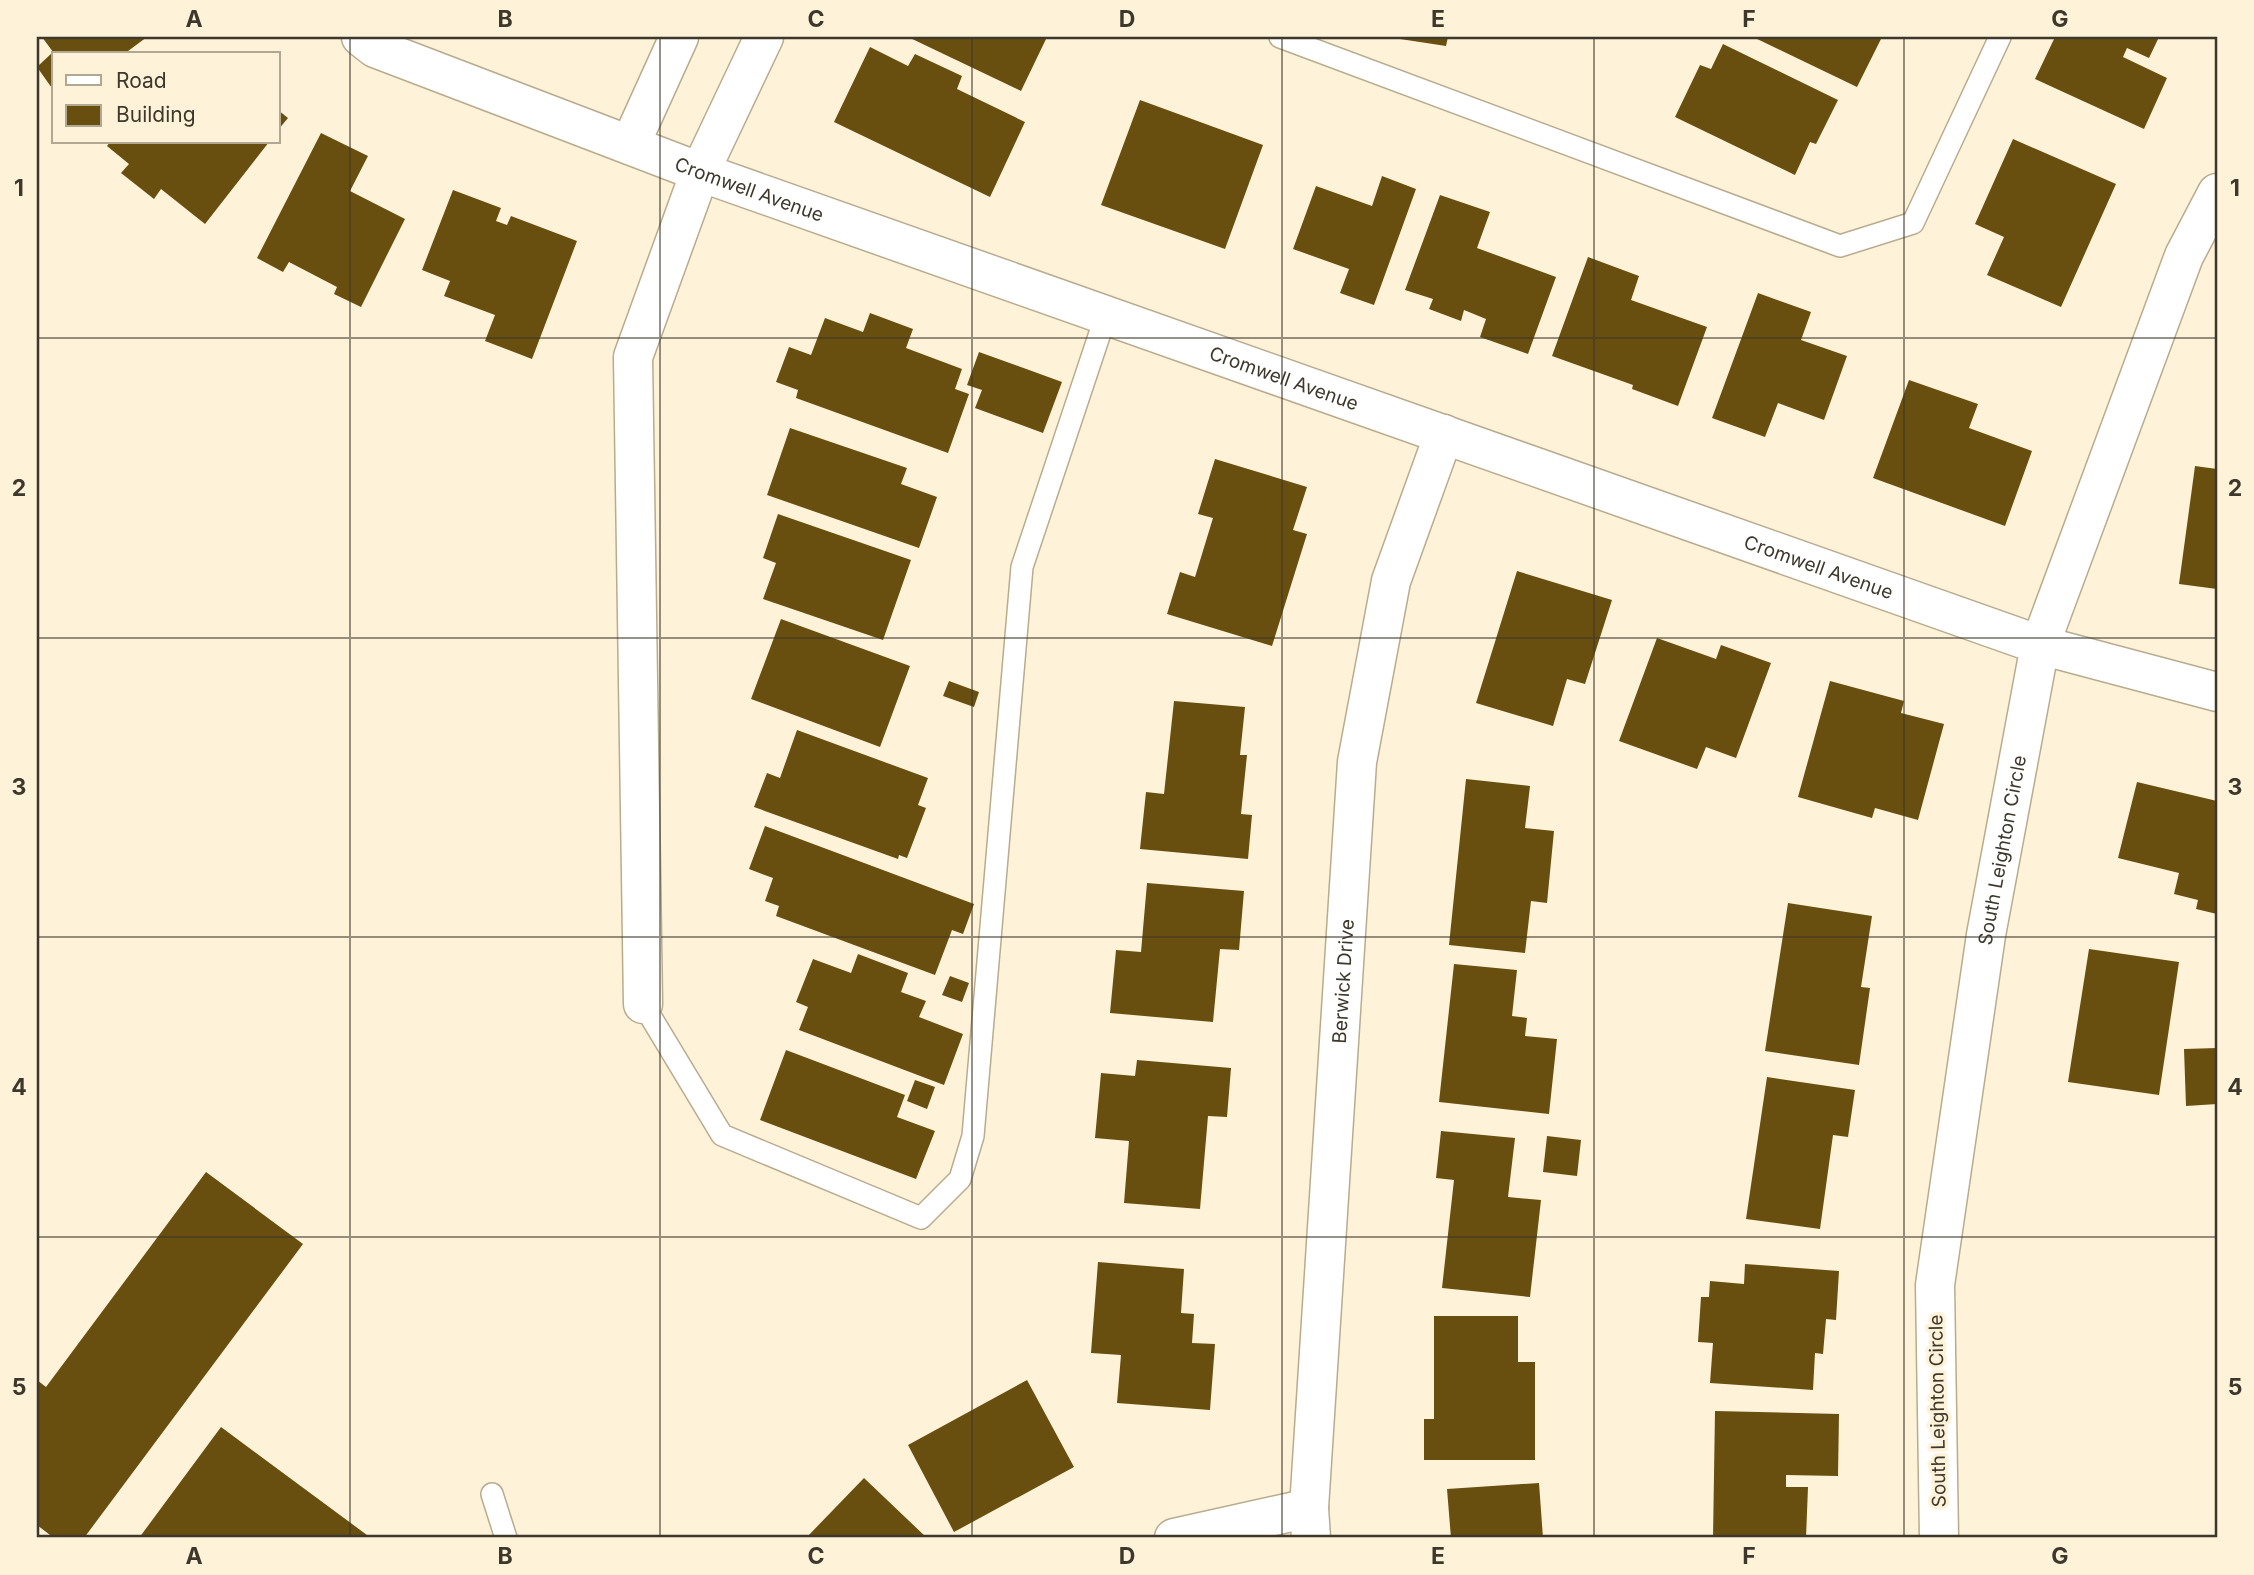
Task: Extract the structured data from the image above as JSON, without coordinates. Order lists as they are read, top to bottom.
{
  "streets": {
    "street": ["Cromwell Avenue", "South Leighton Circle", "Berwick Drive"]
  },
  "crossings": [
    ["Cromwell Avenue", "South Leighton Circle"],
    ["Cromwell Avenue", "Berwick Drive"]
  ],
  "legend": ["Road", "Building"],
  "grid": {
    "columns": [
      "A",
      "B",
      "C",
      "D",
      "E",
      "F",
      "G"
    ],
    "rows": [
      "1",
      "2",
      "3",
      "4",
      "5"
    ]
  }
}
